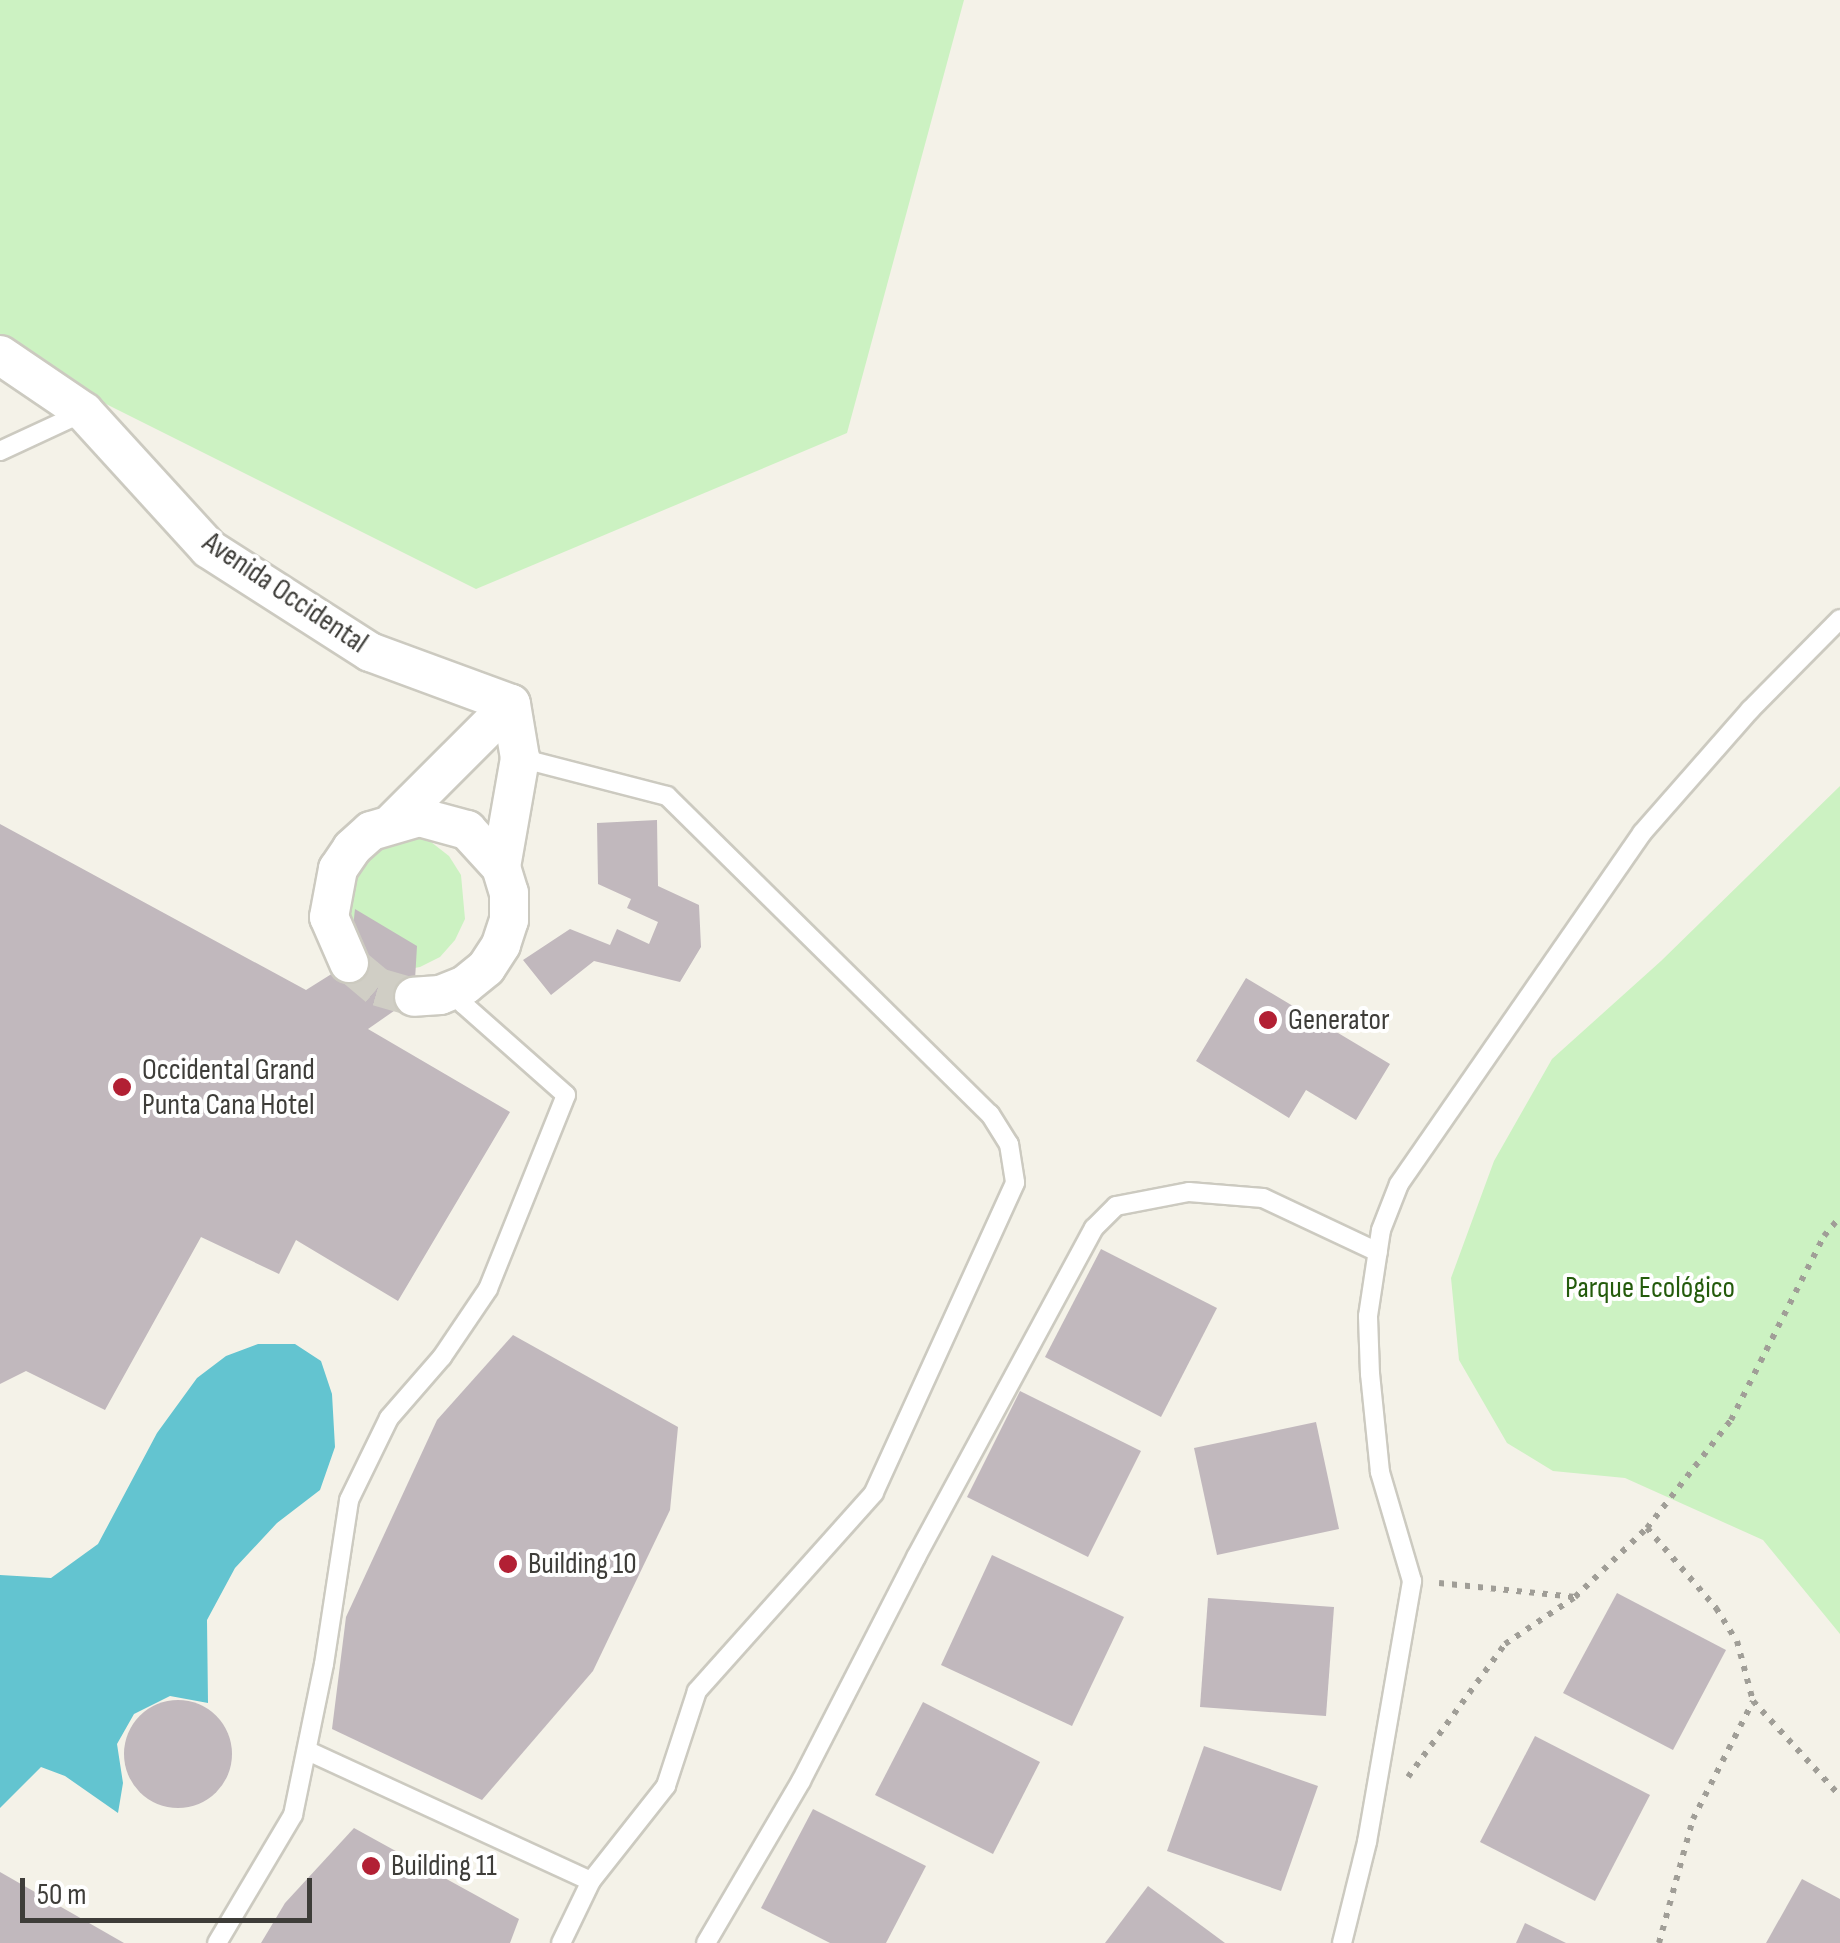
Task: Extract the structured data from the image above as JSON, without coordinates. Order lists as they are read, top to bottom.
{
  "streets": {
    "street": ["Avenida Occidental"]
  },
  "parks": ["Parque Ecológico"],
  "places": [
    "Generator",
    "Occidental Grand Punta Cana Hotel",
    "Building 10",
    "Building 11"
  ],
  "scale_bar": "50 m"
}
